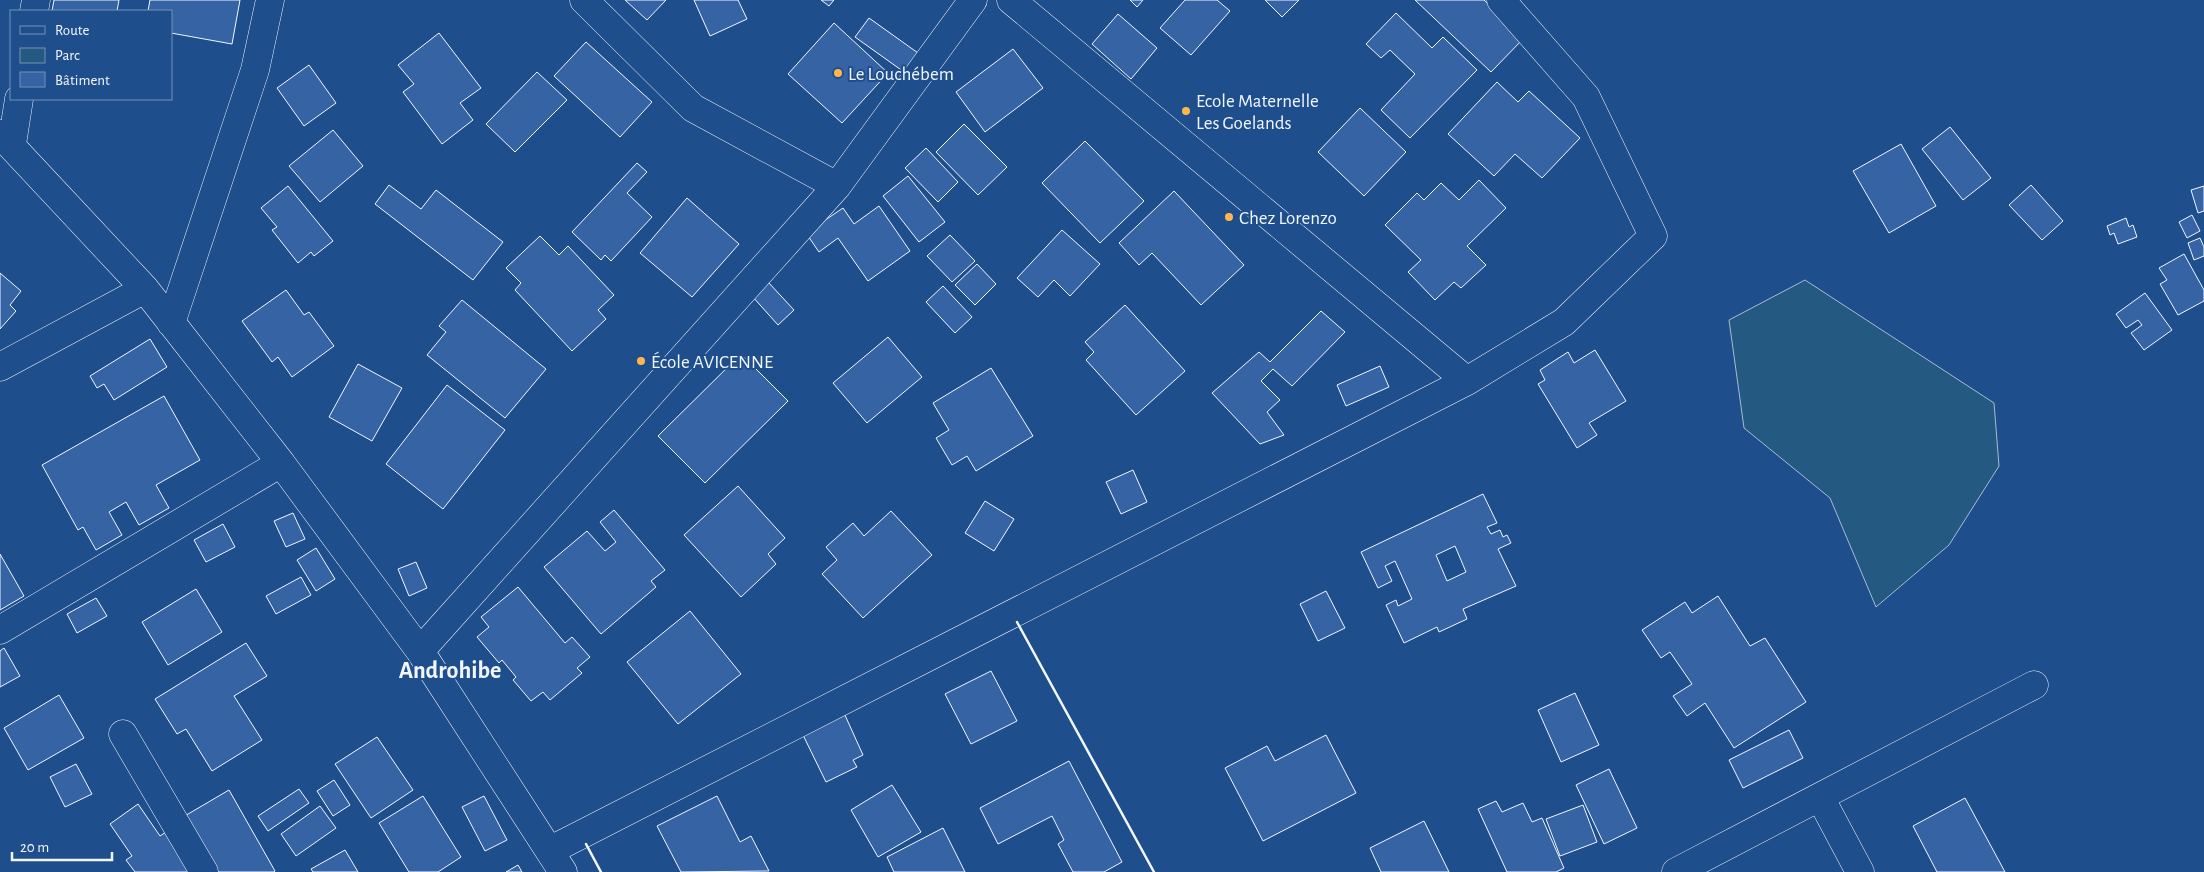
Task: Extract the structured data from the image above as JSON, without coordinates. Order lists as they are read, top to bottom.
{
  "districts": ["Androhibe"],
  "places": [
    "Le Louchébem",
    "Ecole Maternelle Les Goelands",
    "Chez Lorenzo",
    "École AVICENNE"
  ],
  "legend": ["Route", "Parc", "Bâtiment"],
  "scale_bar": "20 m"
}
